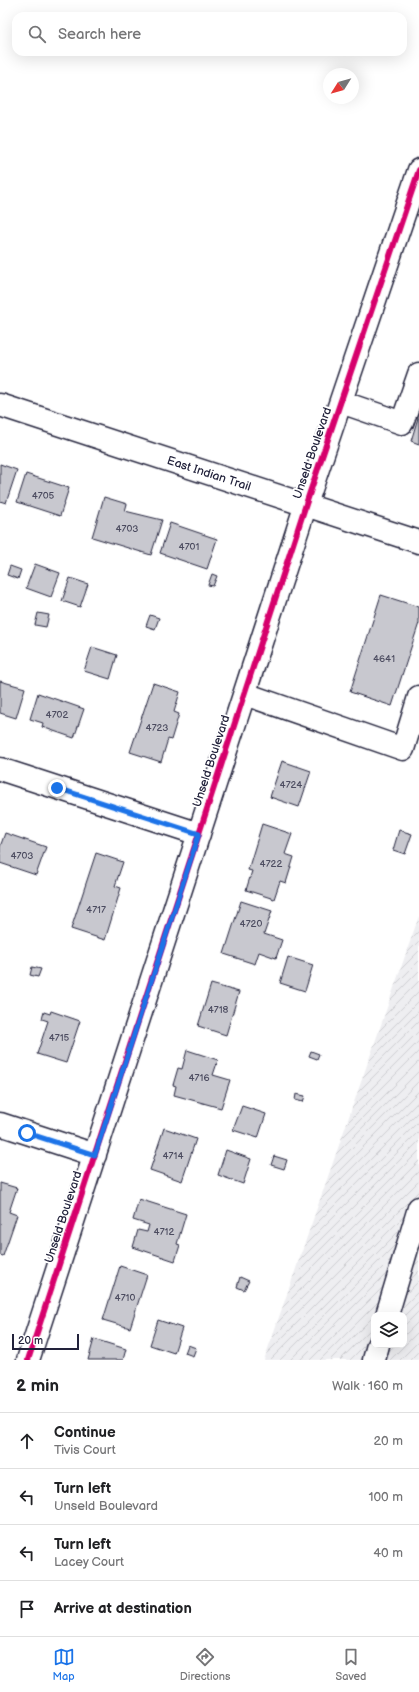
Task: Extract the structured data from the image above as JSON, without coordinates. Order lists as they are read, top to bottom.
{
  "streets": {
    "street": ["Unseld Boulevard", "East Indian Trail"]
  },
  "crossings": [
    ["Unseld Boulevard", "East Indian Trail"]
  ],
  "house_numbers": [
    "4705",
    "4703",
    "4701",
    "4641",
    "4702",
    "4723",
    "4724",
    "4703",
    "4722",
    "4717",
    "4720",
    "4718",
    "4715",
    "4716",
    "4714",
    "4712",
    "4710"
  ],
  "scale_bar": "20 m",
  "north": "bottom left",
  "page": {
    "search": "Search here",
    "scale": "20 m",
    "heading": ["2 min", "Walk · 160 m"],
    "list": [
      ["Continue", "Tivis Court", "20 m"],
      ["Turn left", "Unseld Boulevard", "100 m"],
      ["Turn left", "Lacey Court", "40 m"],
      "Arrive at destination"
    ],
    "nav": ["Map", "Directions", "Saved"]
  }
}
